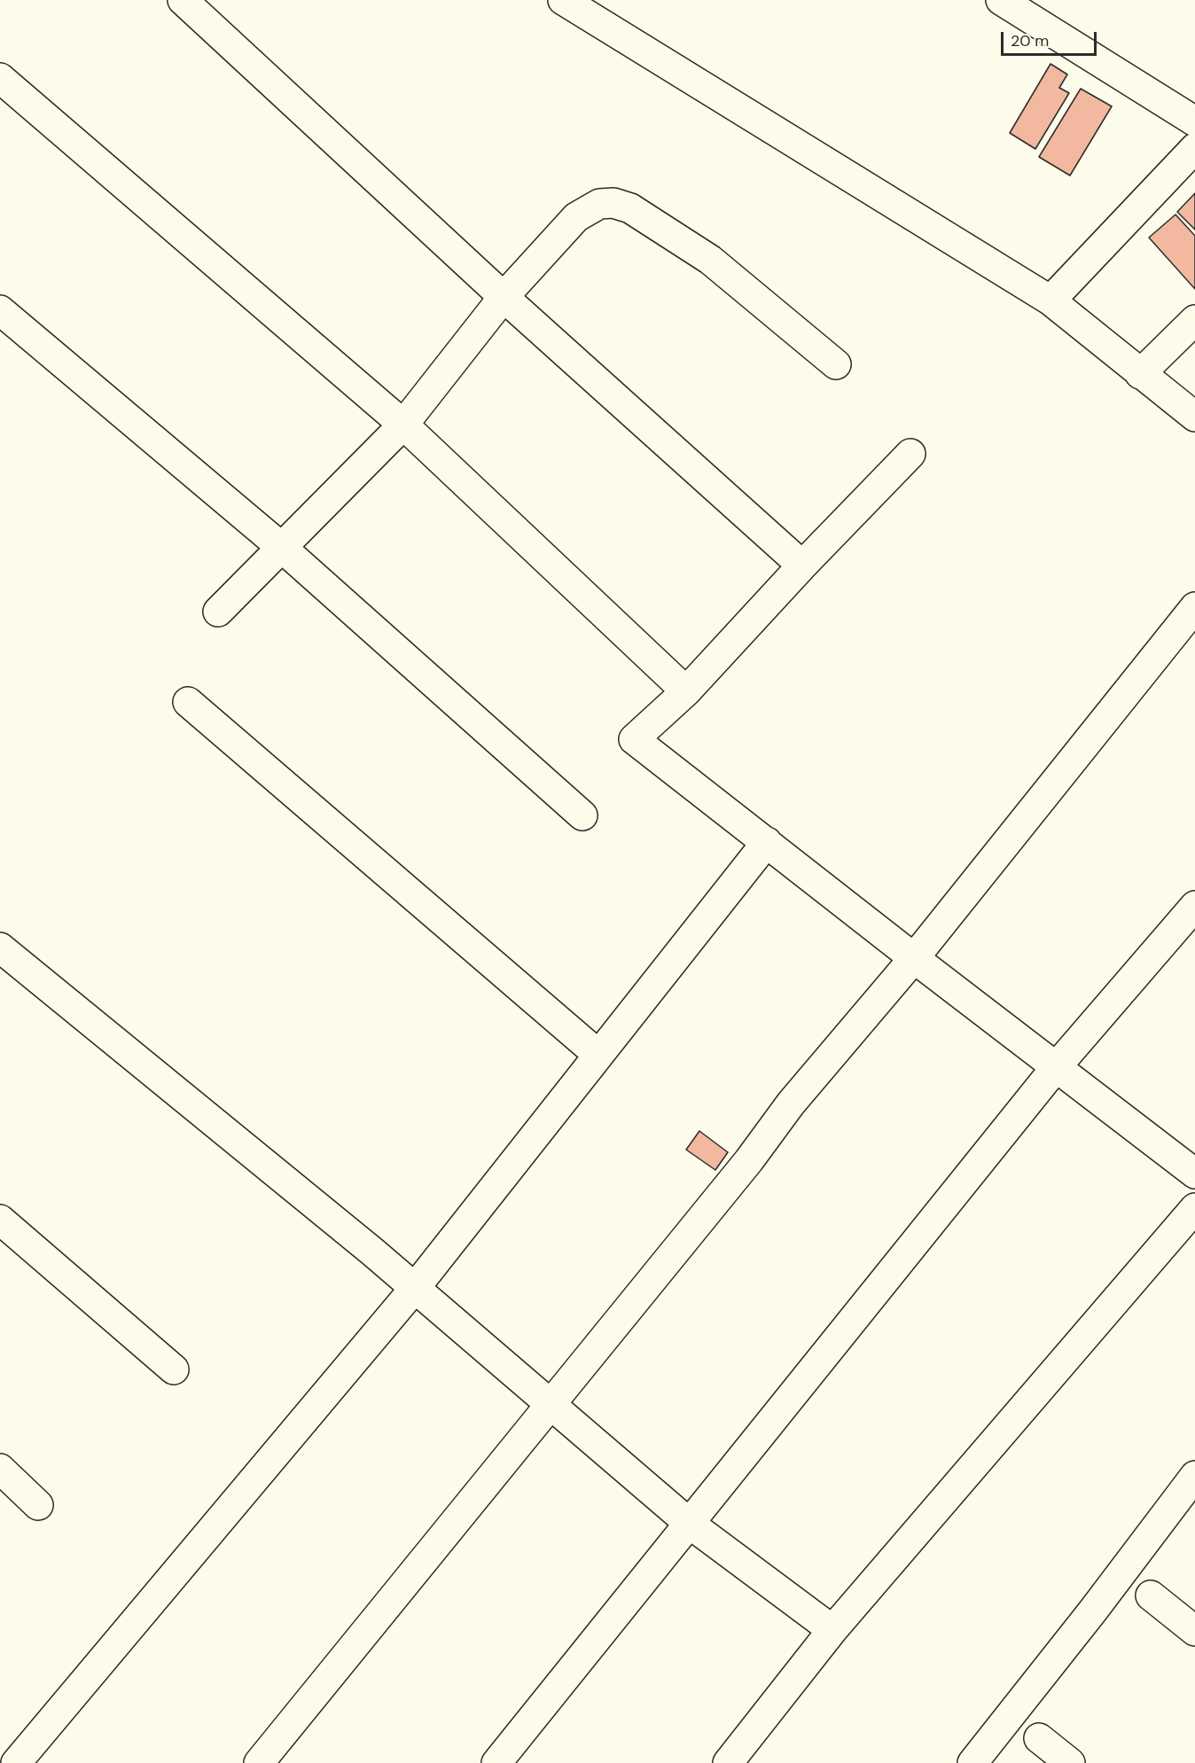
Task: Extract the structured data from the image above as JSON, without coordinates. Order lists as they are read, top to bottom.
{
  "scale_bar": "20 m"
}
